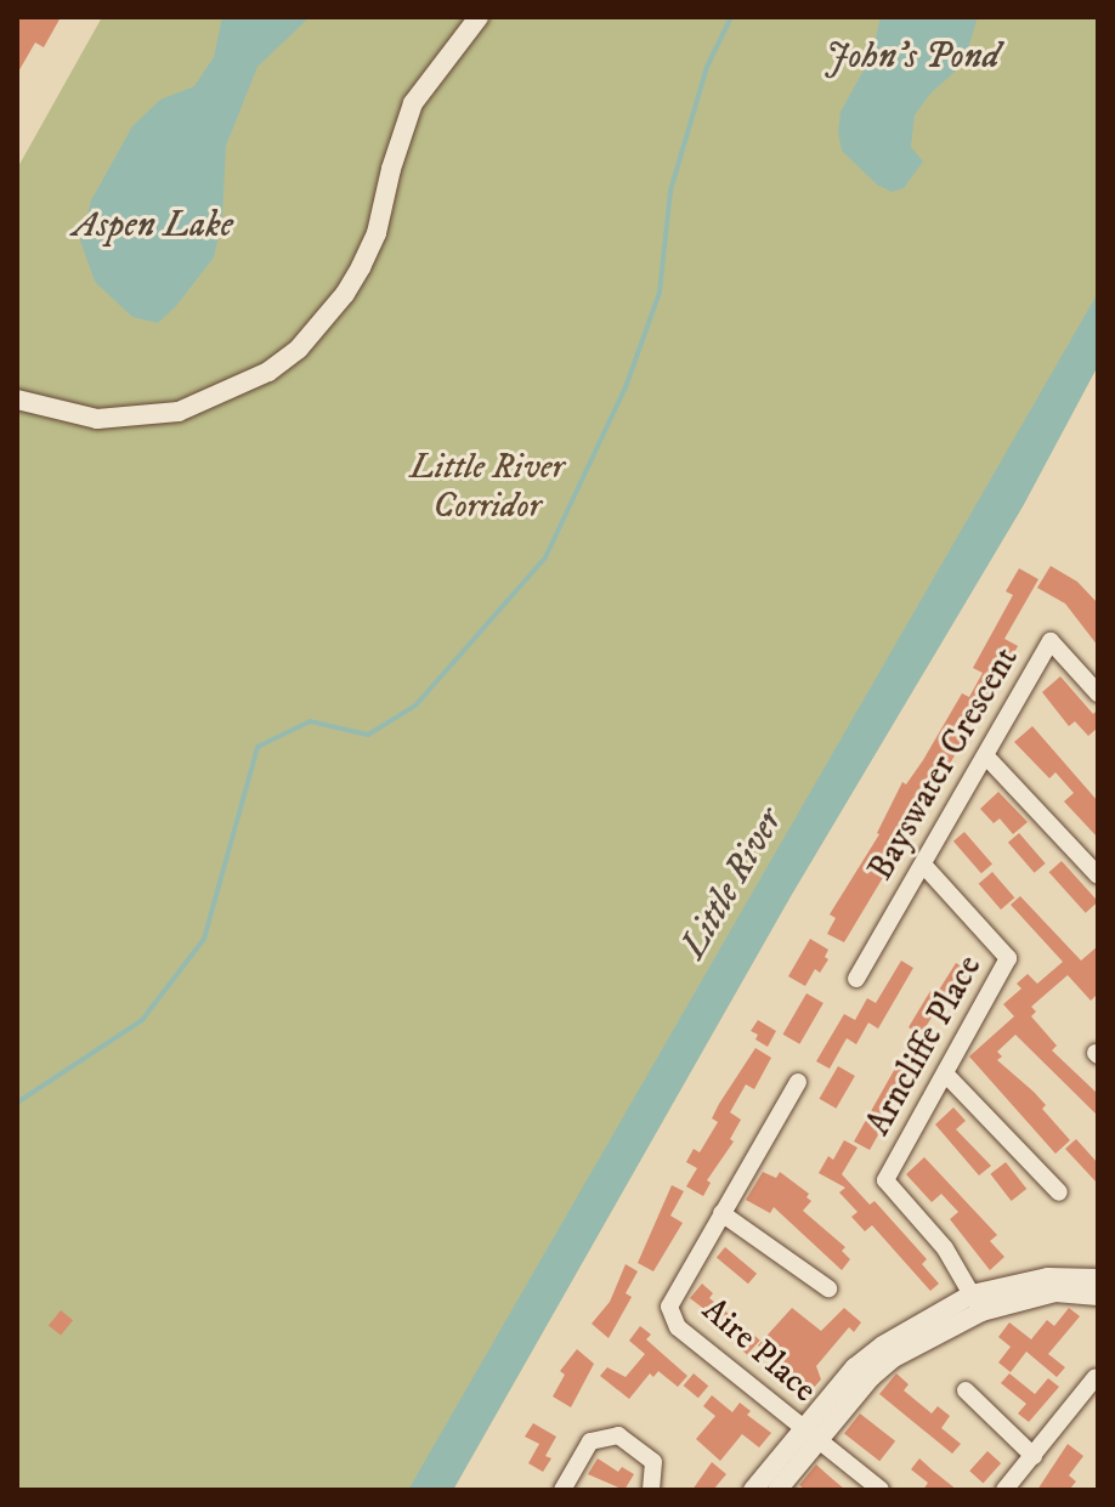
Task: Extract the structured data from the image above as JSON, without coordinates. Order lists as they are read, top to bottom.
{
  "streets": {
    "street": ["Bayswater Crescent", "Arncliffe Place", "Aire Place"]
  },
  "crossings": [
    ["Bayswater Crescent", "Arncliffe Place"]
  ],
  "water": ["John's Pond", "Aspen Lake", "Little River"],
  "parks": ["Little River Corridor"]
}
